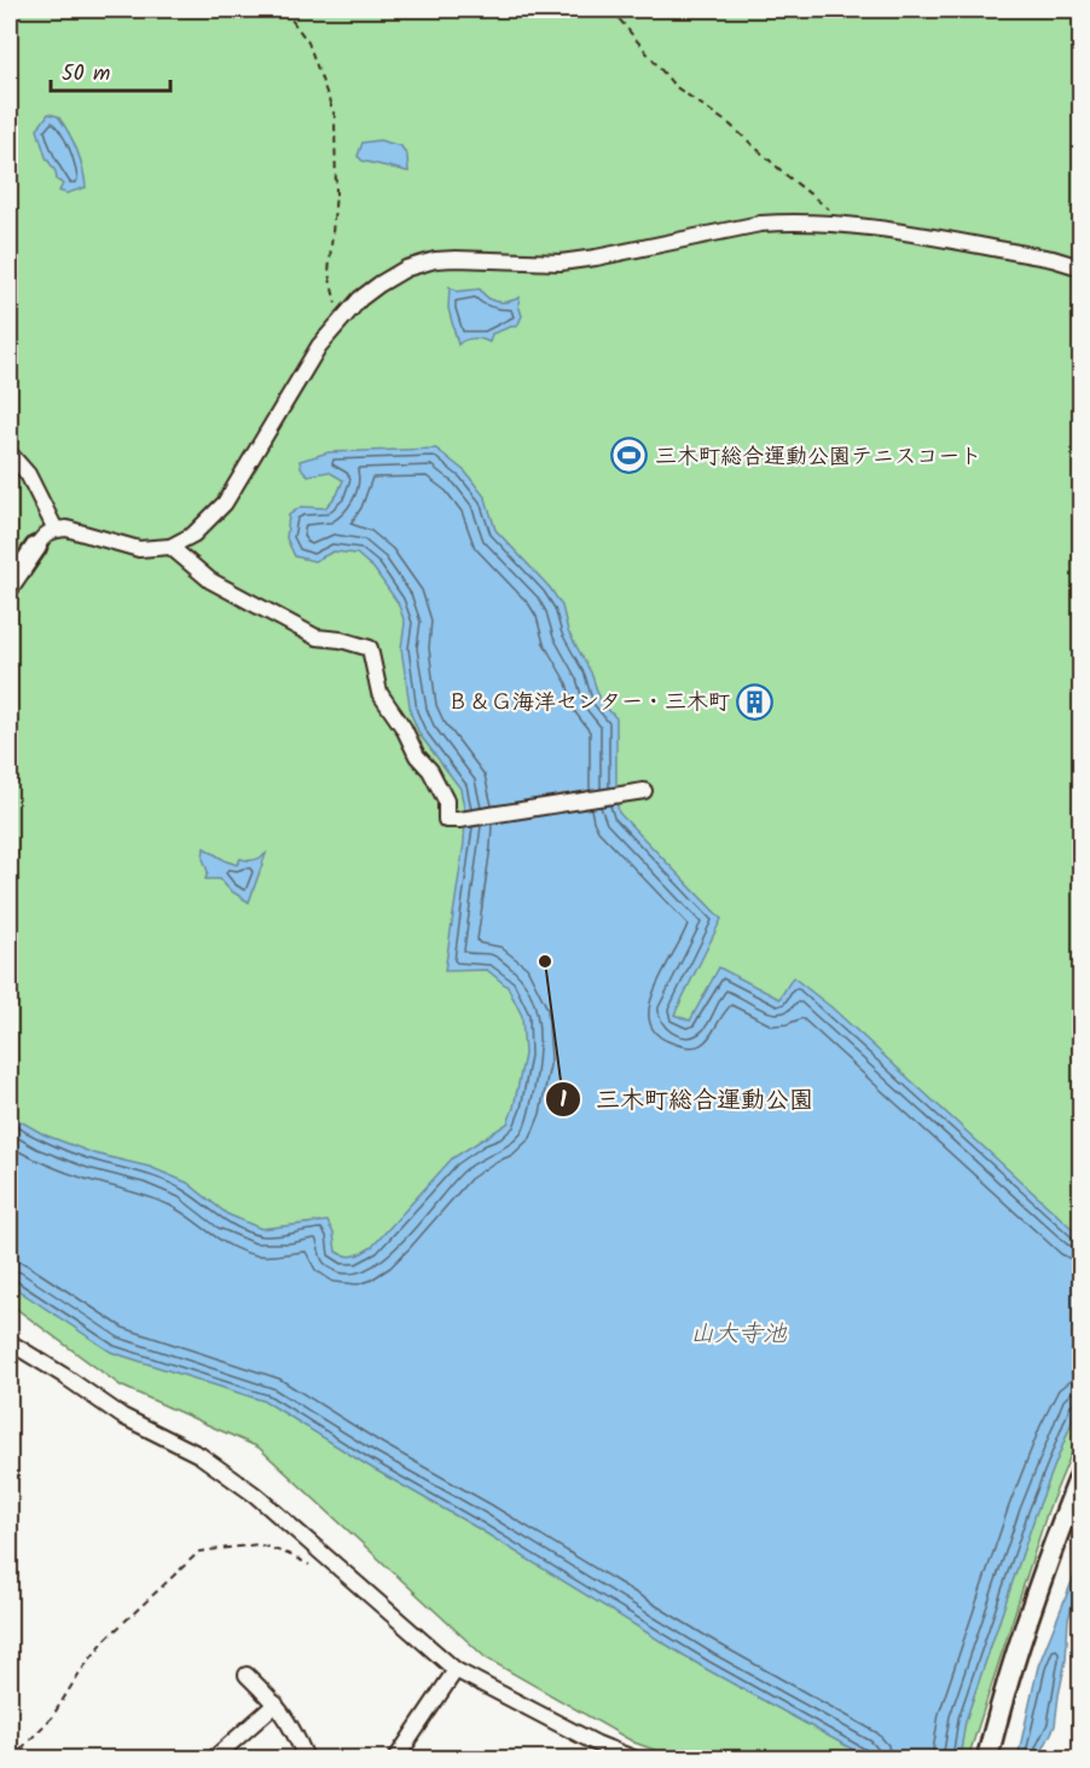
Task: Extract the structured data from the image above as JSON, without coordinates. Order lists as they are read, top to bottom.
{
  "water": ["山大寺池"],
  "places": {
    "sports": ["三木町総合運動公園テニスコート"],
    "building": ["Ｂ＆Ｇ海洋センター・三木町"],
    "other": ["三木町総合運動公園"]
  },
  "scale_bar": "50 m"
}
